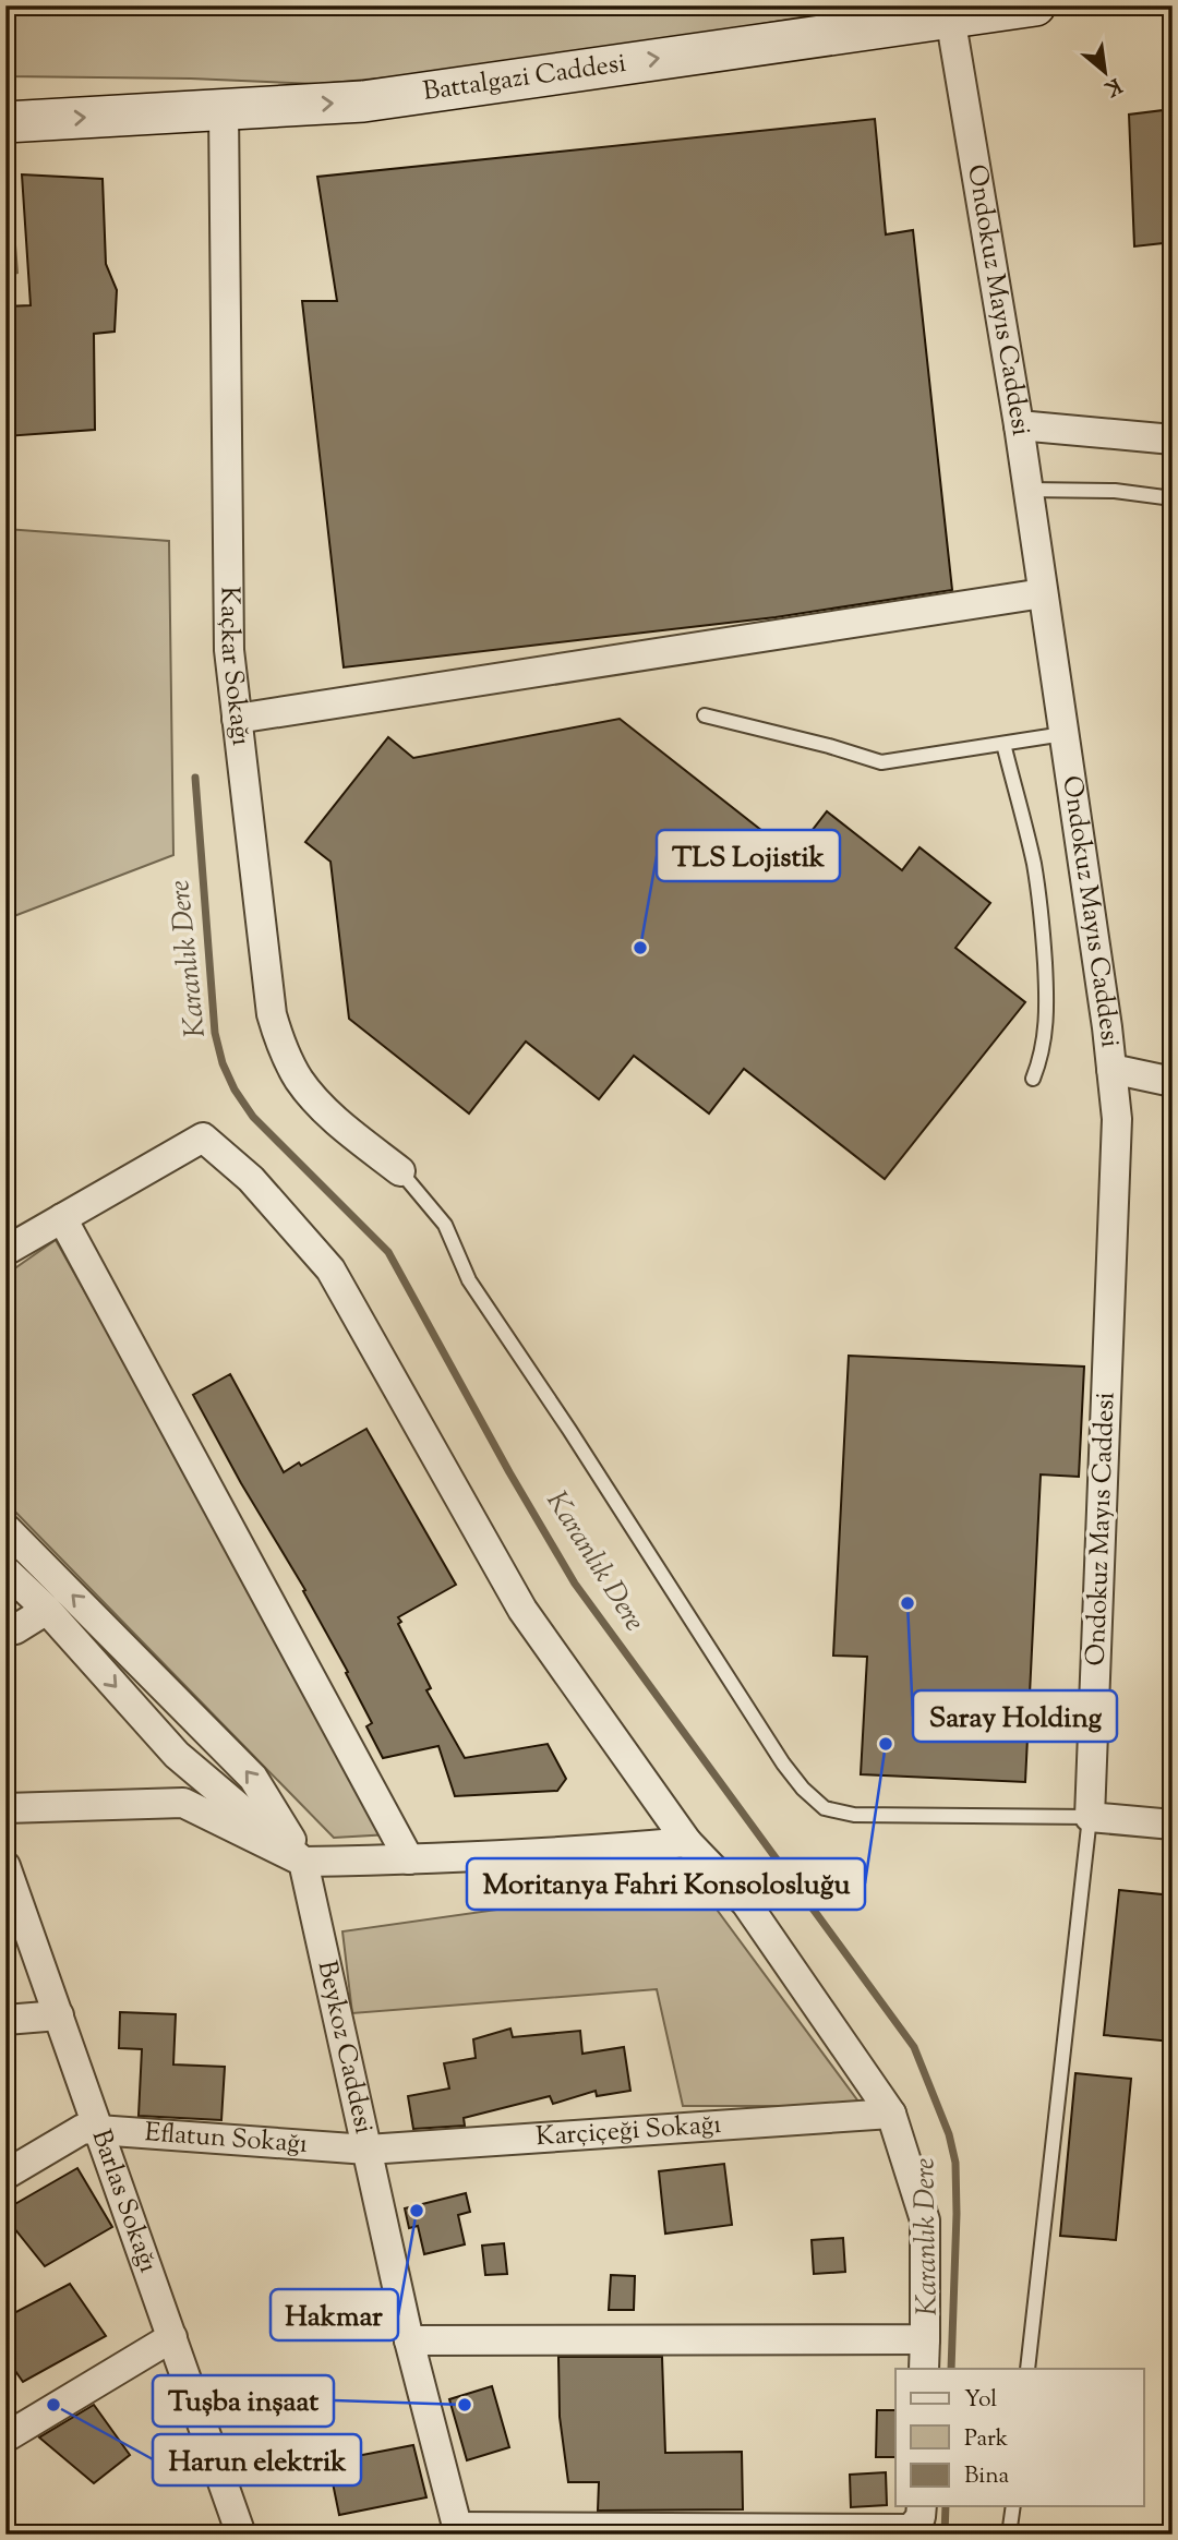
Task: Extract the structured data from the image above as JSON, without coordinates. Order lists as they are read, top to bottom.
{
  "streets": {
    "main road": ["Battalgazi Caddesi"],
    "street": [
      "Ondokuz Mayıs Caddesi",
      "Kaçkar Sokağı",
      "Beykoz Caddesi",
      "Karçiçeği Sokağı",
      "Eflatun Sokağı",
      "Barlas Sokağı"
    ]
  },
  "crossings": [
    ["Battalgazi Caddesi", "Ondokuz Mayıs Caddesi"],
    ["Battalgazi Caddesi", "Kaçkar Sokağı"],
    ["Beykoz Caddesi", "Karçiçeği Sokağı"],
    ["Beykoz Caddesi", "Eflatun Sokağı"],
    ["Karçiçeği Sokağı", "Eflatun Sokağı"],
    ["Eflatun Sokağı", "Barlas Sokağı"]
  ],
  "one_way": ["Battalgazi Caddesi"],
  "water": ["Karanlık Dere"],
  "places": [
    "TLS Lojistik",
    "Saray Holding",
    "Moritanya Fahri Konsolosluğu",
    "Hakmar",
    "Harun elektrik",
    "Tuşba inşaat"
  ],
  "legend": ["Yol", "Park", "Bina"],
  "north": "bottom right"
}
